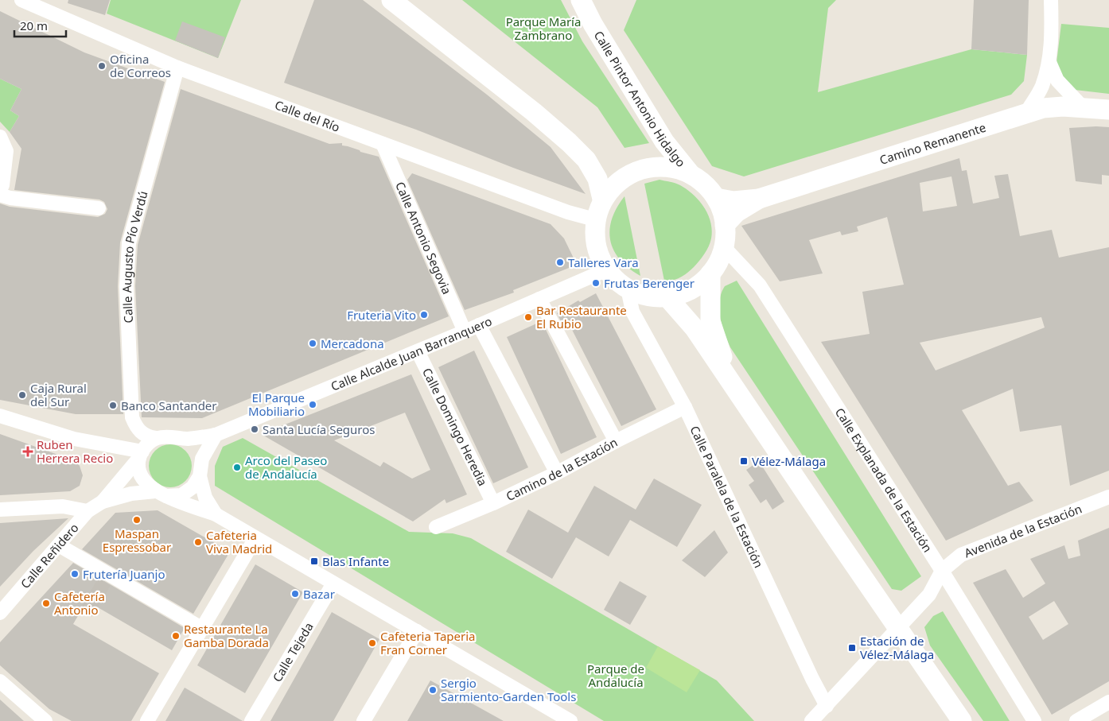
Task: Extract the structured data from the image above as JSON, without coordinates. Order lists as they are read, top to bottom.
{
  "streets": {
    "street": [
      "Calle Pintor Antonio Hidalgo",
      "Calle del Río",
      "Camino Remanente",
      "Calle Antonio Segovia",
      "Calle Augusto Pío Verdú",
      "Calle Alcalde Juan Barranquero",
      "Calle Domingo Heredia",
      "Camino de la Estación",
      "Calle Explanada de la Estación",
      "Calle Paralela de la Estación",
      "Avenida de la Estación",
      "Calle Reñidero",
      "Calle Tejeda"
    ]
  },
  "crossings": [
    ["Calle Pintor Antonio Hidalgo", "Calle del Río"],
    ["Calle Pintor Antonio Hidalgo", "Camino Remanente"],
    ["Calle Pintor Antonio Hidalgo", "Calle Alcalde Juan Barranquero"],
    ["Calle Pintor Antonio Hidalgo", "Calle Explanada de la Estación"],
    ["Calle Pintor Antonio Hidalgo", "Calle Paralela de la Estación"],
    ["Calle del Río", "Camino Remanente"],
    ["Calle del Río", "Calle Antonio Segovia"],
    ["Calle del Río", "Calle Augusto Pío Verdú"],
    ["Calle del Río", "Calle Alcalde Juan Barranquero"],
    ["Calle del Río", "Calle Explanada de la Estación"],
    ["Calle del Río", "Calle Paralela de la Estación"],
    ["Camino Remanente", "Calle Alcalde Juan Barranquero"],
    ["Camino Remanente", "Calle Explanada de la Estación"],
    ["Camino Remanente", "Calle Paralela de la Estación"],
    ["Calle Antonio Segovia", "Calle Alcalde Juan Barranquero"],
    ["Calle Augusto Pío Verdú", "Calle Alcalde Juan Barranquero"],
    ["Calle Augusto Pío Verdú", "Calle Reñidero"],
    ["Calle Alcalde Juan Barranquero", "Calle Domingo Heredia"],
    ["Calle Alcalde Juan Barranquero", "Calle Explanada de la Estación"],
    ["Calle Alcalde Juan Barranquero", "Calle Paralela de la Estación"],
    ["Calle Alcalde Juan Barranquero", "Calle Reñidero"],
    ["Calle Domingo Heredia", "Camino de la Estación"],
    ["Camino de la Estación", "Calle Paralela de la Estación"],
    ["Calle Explanada de la Estación", "Calle Paralela de la Estación"],
    ["Calle Explanada de la Estación", "Avenida de la Estación"]
  ],
  "parks": ["Parque María Zambrano", "Parque de Andalucía"],
  "places": {
    "other": [
      "Oficina de Correos",
      "Talleres Vara",
      "Frutas Berenger",
      "Fruteria Vito",
      "Bar Restaurante El Rubio",
      "Mercadona",
      "Caja Rural del Sur",
      "El Parque Mobiliario",
      "Banco Santander",
      "Santa Lucía Seguros",
      "Arco del Paseo de Andalucía",
      "Maspan Espressobar",
      "Cafeteria Viva Madrid",
      "Frutería Juanjo",
      "Bazar",
      "Cafetería Antonio",
      "Restaurante La Gamba Dorada",
      "Cafeteria Taperia Fran Corner",
      "Sergio Sarmiento-Garden Tools"
    ],
    "health": ["Ruben Herrera Recio"],
    "transit": ["Vélez-Málaga", "Blas Infante", "Estación de Vélez-Málaga"]
  },
  "scale_bar": "20 m"
}
